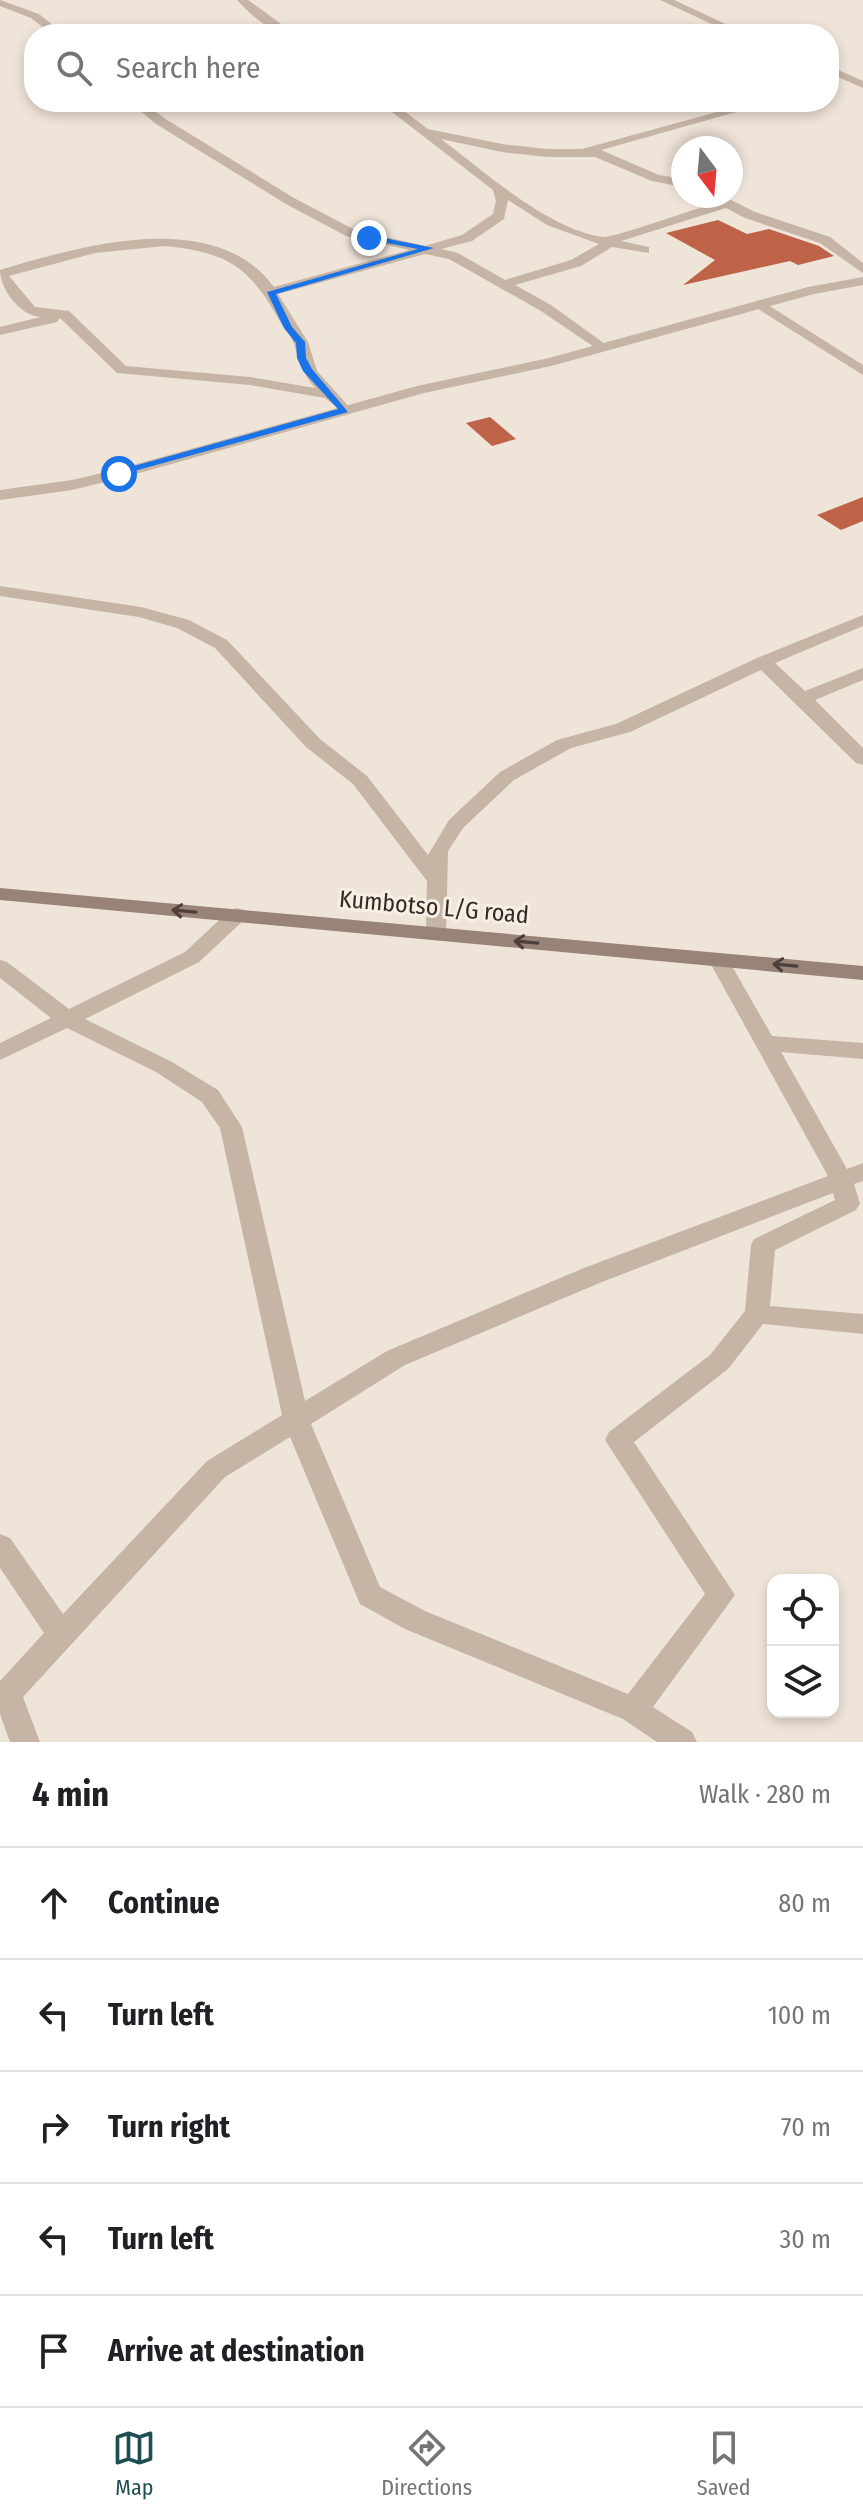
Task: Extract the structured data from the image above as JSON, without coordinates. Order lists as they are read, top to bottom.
{
  "streets": {
    "main road": ["Kumbotso L/G road"]
  },
  "one_way": ["Kumbotso L/G road"],
  "north": "bottom",
  "page": {
    "search": "Search here",
    "heading": ["4 min", "Walk · 280 m"],
    "list": [
      ["Continue", "80 m"],
      ["Turn left", "100 m"],
      ["Turn right", "70 m"],
      ["Turn left", "30 m"],
      "Arrive at destination"
    ],
    "nav": ["Map", "Directions", "Saved"]
  }
}
